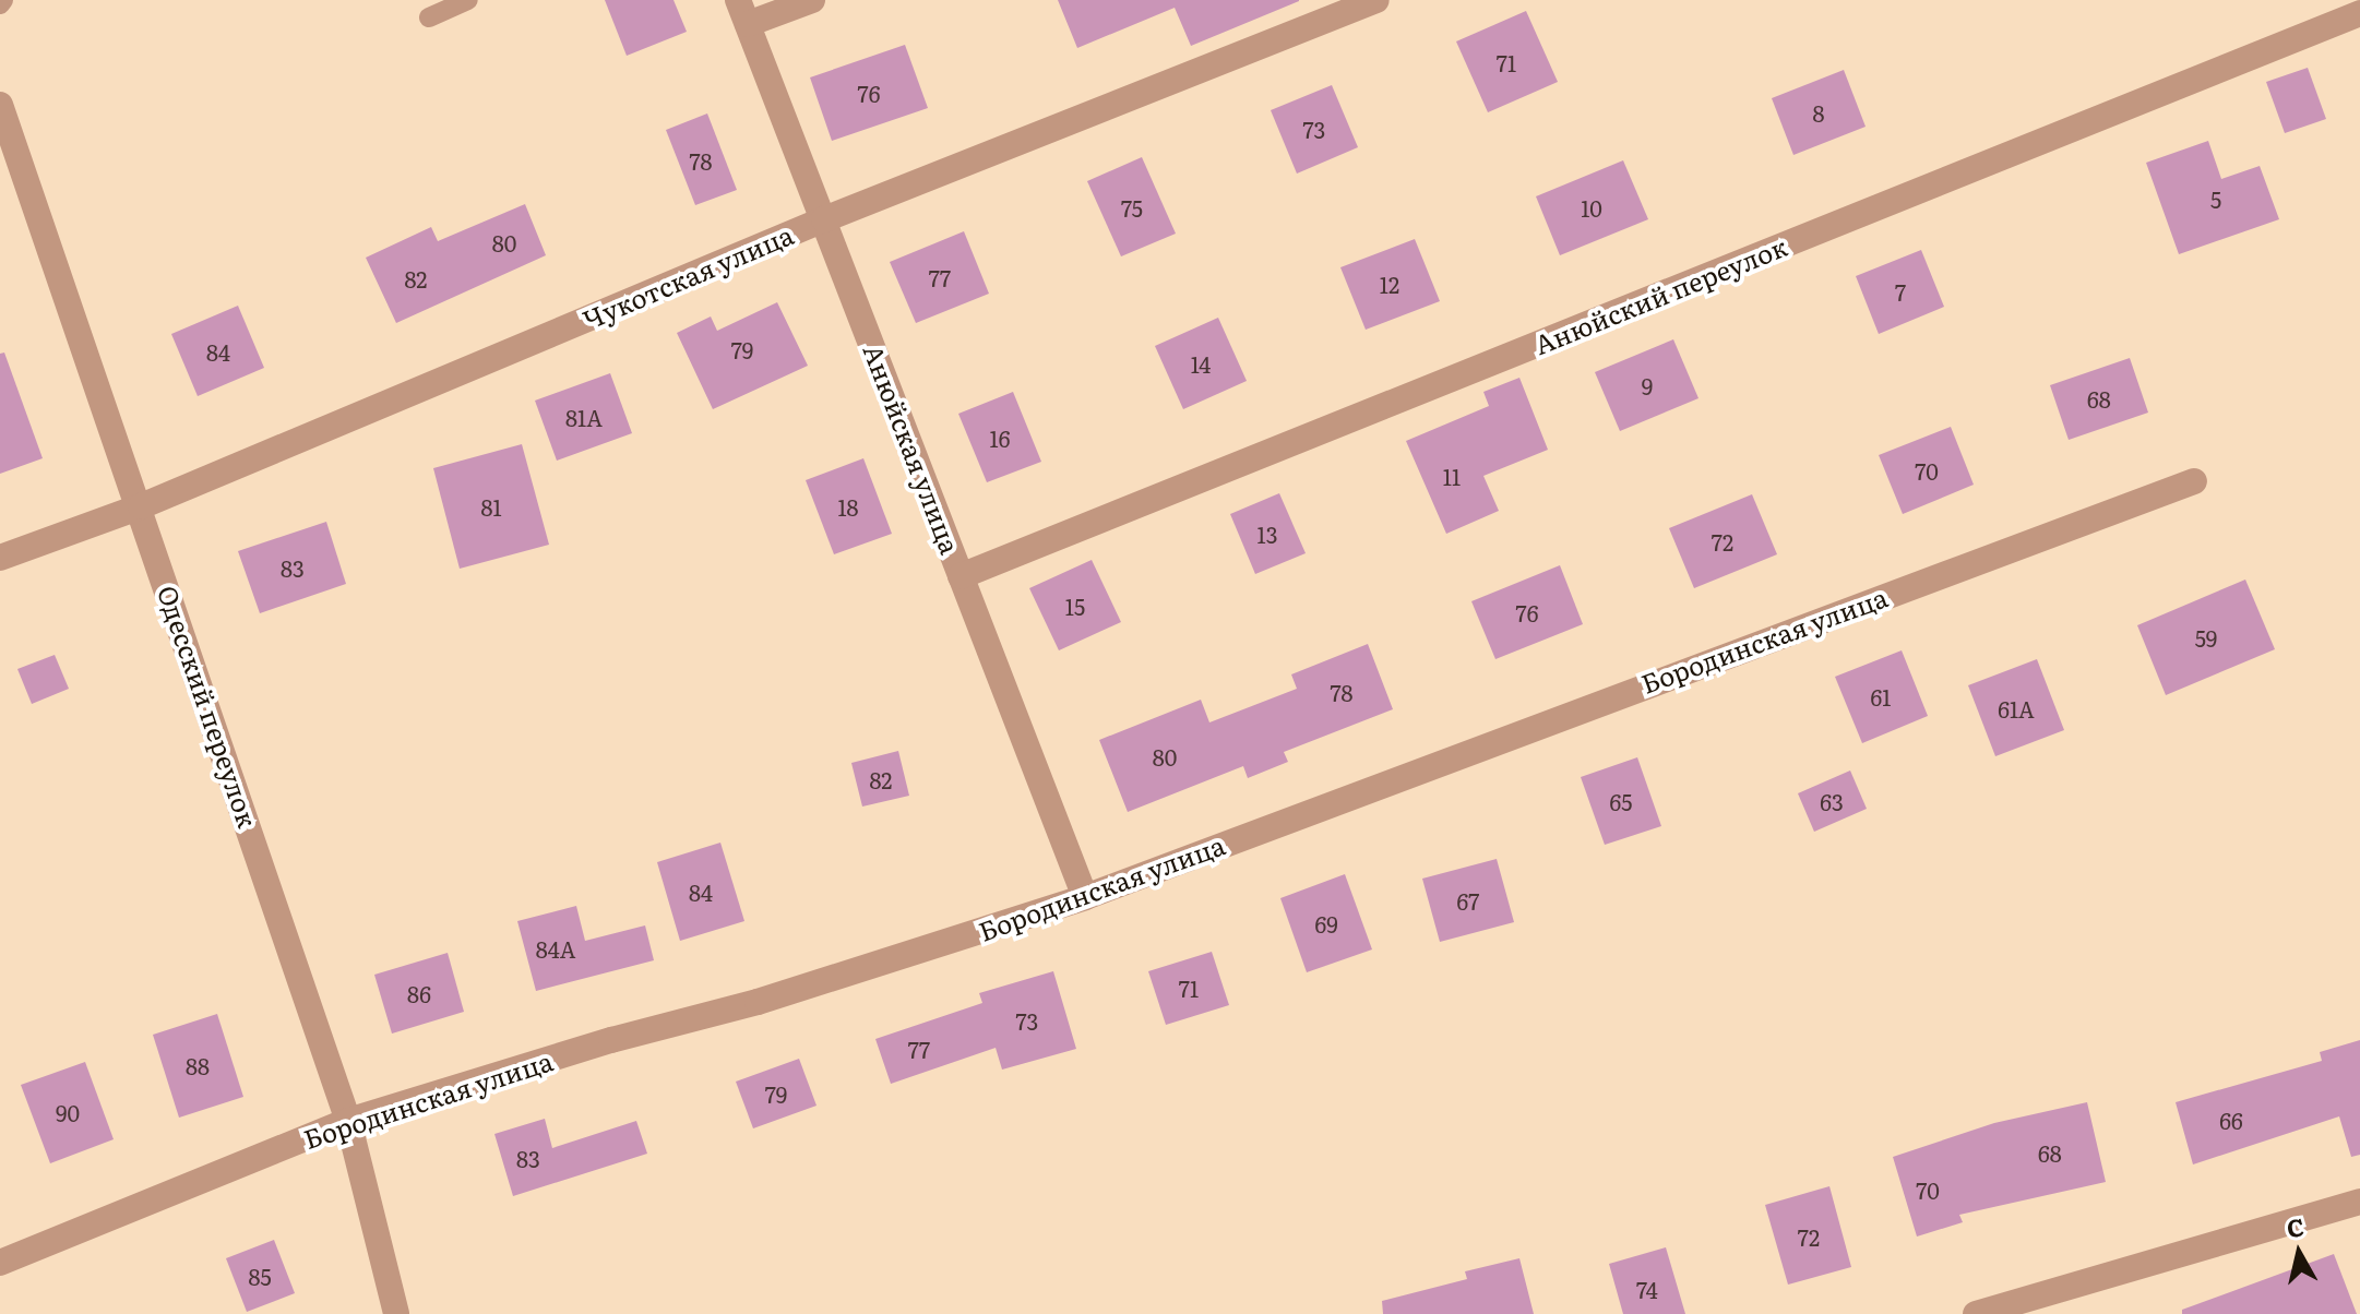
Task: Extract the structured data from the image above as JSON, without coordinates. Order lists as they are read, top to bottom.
{
  "streets": {
    "street": [
      "Чукотская улица",
      "Анюйский переулок",
      "Анюйская улица",
      "Бородинская улица",
      "Одесский переулок"
    ]
  },
  "crossings": [
    ["Чукотская улица", "Анюйская улица"],
    ["Чукотская улица", "Одесский переулок"],
    ["Анюйский переулок", "Анюйская улица"],
    ["Анюйская улица", "Бородинская улица"],
    ["Бородинская улица", "Одесский переулок"]
  ],
  "house_numbers": [
    "71",
    "76",
    "8",
    "73",
    "78",
    "5",
    "75",
    "10",
    "80",
    "77",
    "82",
    "12",
    "7",
    "79",
    "84",
    "14",
    "9",
    "68",
    "81А",
    "16",
    "70",
    "11",
    "81",
    "18",
    "13",
    "72",
    "83",
    "15",
    "76",
    "59",
    "78",
    "61",
    "61А",
    "80",
    "82",
    "65",
    "63",
    "84",
    "67",
    "69",
    "84А",
    "71",
    "86",
    "73",
    "77",
    "88",
    "79",
    "90",
    "66",
    "68",
    "83",
    "70",
    "72",
    "85",
    "74"
  ],
  "north": "top"
}
